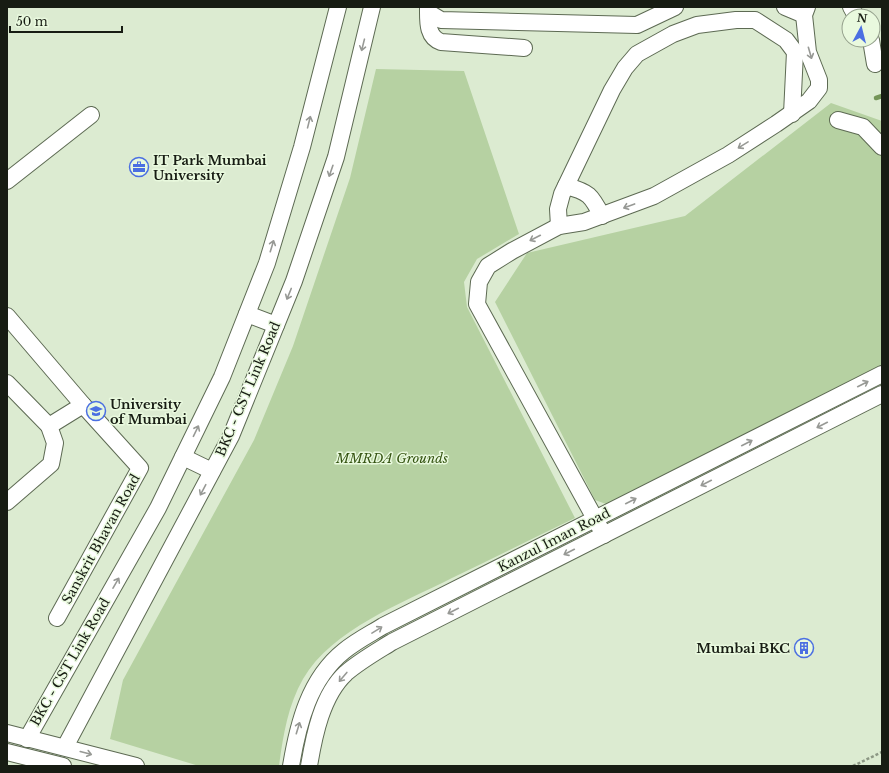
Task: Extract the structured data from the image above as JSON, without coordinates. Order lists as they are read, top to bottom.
{
  "streets": {
    "street": ["BKC - CST Link Road", "Sanskrit Bhavan Road", "Kanzul Iman Road"]
  },
  "parks": ["MMRDA Grounds"],
  "places": {
    "office": ["IT Park Mumbai University"],
    "school or university": ["University of Mumbai"],
    "building": ["Mumbai BKC"]
  },
  "scale_bar": "50 m",
  "north": "top"
}
